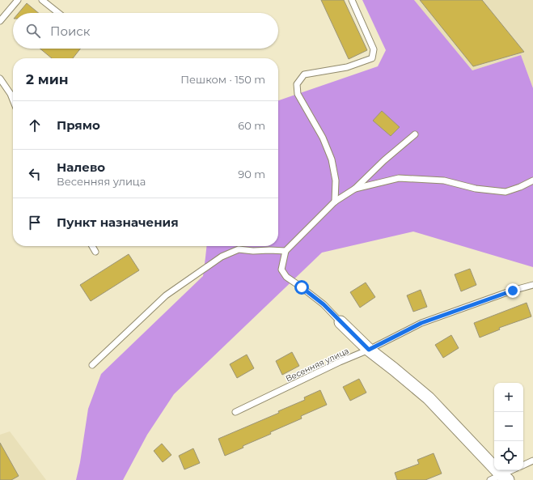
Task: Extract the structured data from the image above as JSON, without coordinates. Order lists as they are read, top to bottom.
{
  "streets": {
    "lane": ["Весенняя улица"]
  },
  "page": {
    "search": "Поиск",
    "heading": ["2 мин", "Пешком · 150 m"],
    "list": [
      ["Прямо", "60 m"],
      ["Налево", "Весенняя улица", "90 m"],
      "Пункт назначения"
    ],
    "map_buttons": ["+", "−"]
  }
}
